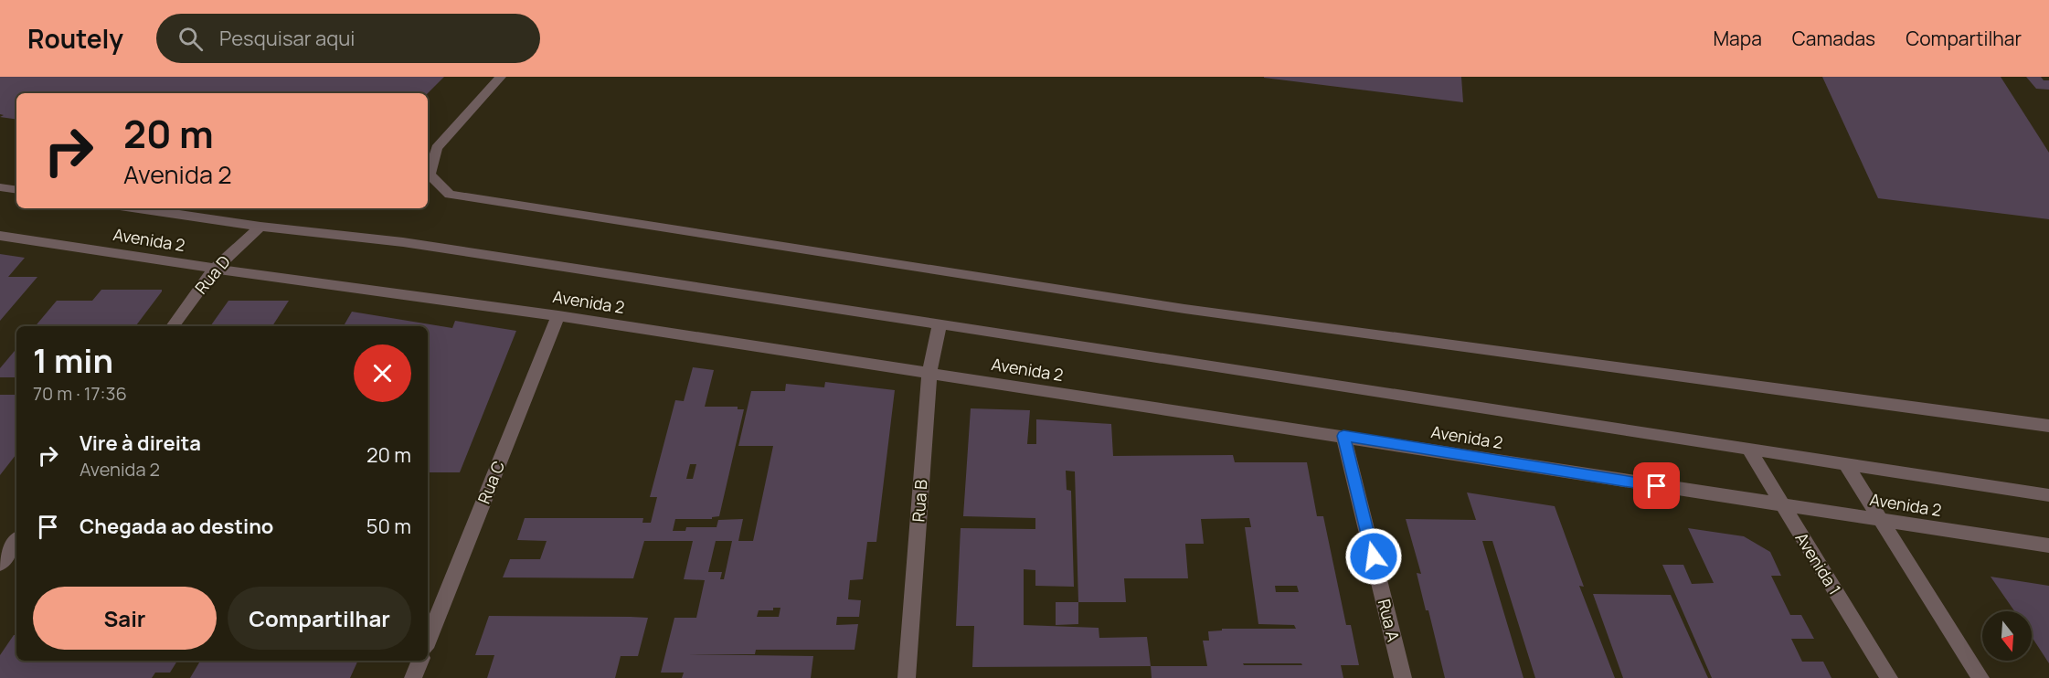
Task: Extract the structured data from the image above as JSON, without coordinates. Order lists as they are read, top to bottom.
{
  "streets": {
    "street": [
      "Avenida 2",
      "Rua D",
      "Rua C",
      "Rua B",
      "Avenida 1",
      "Rua A"
    ]
  },
  "crossings": [
    ["Avenida 2", "Rua D"],
    ["Avenida 2", "Rua C"],
    ["Avenida 2", "Rua B"],
    ["Avenida 2", "Avenida 1"],
    ["Avenida 2", "Rua A"]
  ],
  "north": "bottom",
  "page": {
    "header": "Routely",
    "search": "Pesquisar aqui",
    "nav": ["Mapa", "Camadas", "Compartilhar"],
    "turn": ["20 m", "Avenida 2"],
    "heading": ["1 min", "70 m · 17:36"],
    "list": [
      {
        "name": "Vire à direita",
        "note": "Avenida 2",
        "value": "20 m"
      },
      {
        "name": "Chegada ao destino",
        "value": "50 m"
      }
    ],
    "buttons": ["Sair", "Compartilhar"]
  }
}
